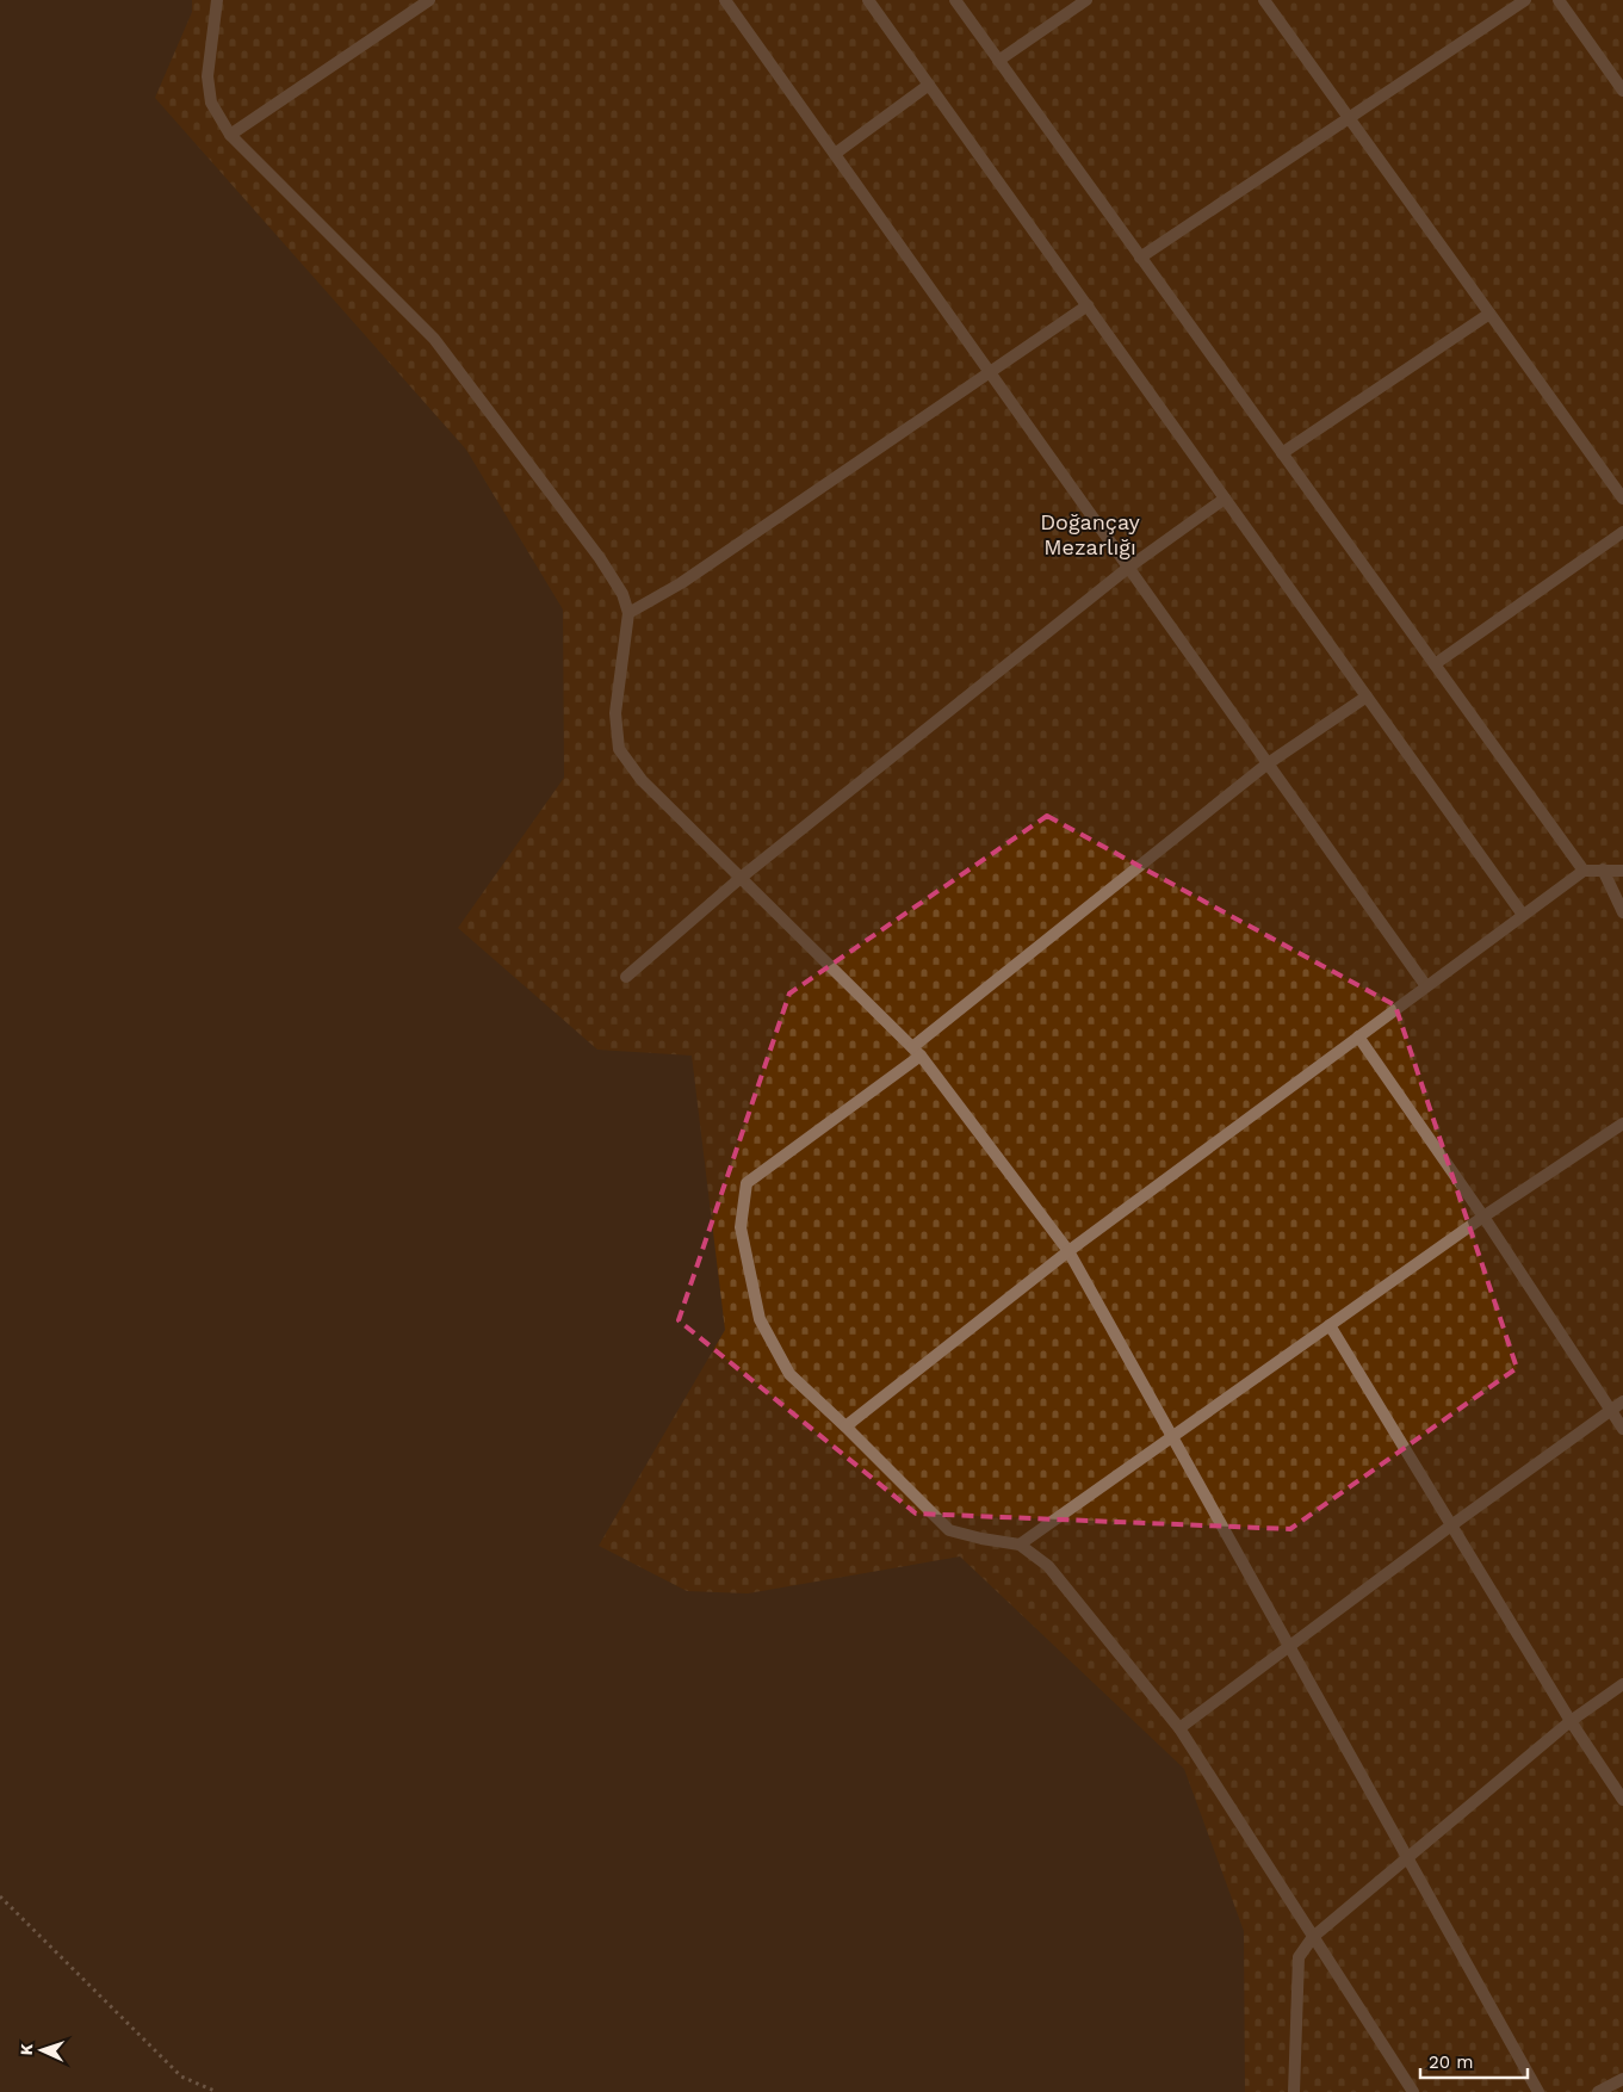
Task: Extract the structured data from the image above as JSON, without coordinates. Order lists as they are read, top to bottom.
{
  "parks": ["Doğançay Mezarlığı"],
  "scale_bar": "20 m",
  "north": "left"
}
